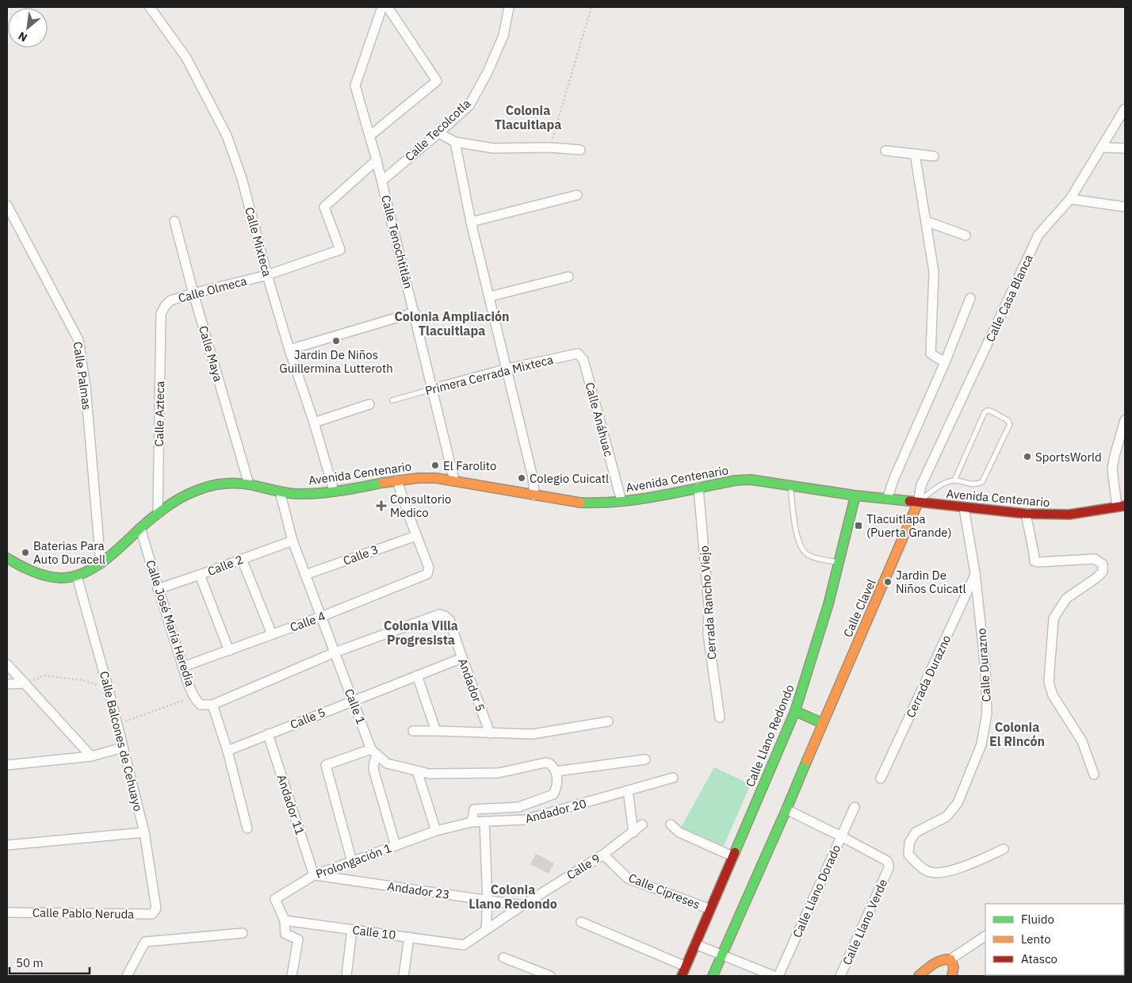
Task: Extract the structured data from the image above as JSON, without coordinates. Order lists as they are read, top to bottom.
{
  "streets": {
    "main road": ["Avenida Centenario", "Calle Clavel", "Calle Llano Redondo"],
    "street": [
      "Calle Tecolcotla",
      "Calle Mixteca",
      "Calle Tenochtitlán",
      "Calle Olmeca",
      "Calle Casa Blanca",
      "Calle Maya",
      "Primera Cerrada Mixteca",
      "Calle Palmas",
      "Calle Azteca",
      "Calle Anáhuac",
      "Calle 3",
      "Calle 2",
      "Cerrada Rancho Viejo",
      "Calle 4",
      "Calle José María Heredia",
      "Calle Durazno",
      "Cerrada Durazno",
      "Andador 5",
      "Calle 1",
      "Calle 5",
      "Calle Balcones de Cehuayo",
      "Andador 11",
      "Andador 20",
      "Prolongación 1",
      "Calle 9",
      "Andador 23",
      "Calle Cipreses",
      "Calle Llano Dorado",
      "Calle Pablo Neruda",
      "Calle Llano Verde",
      "Calle 10"
    ]
  },
  "crossings": [
    ["Calle Tecolcotla", "Calle Tenochtitlán"],
    ["Calle Mixteca", "Calle Olmeca"],
    ["Calle Mixteca", "Avenida Centenario"],
    ["Calle Tenochtitlán", "Calle Olmeca"],
    ["Calle Tenochtitlán", "Primera Cerrada Mixteca"],
    ["Calle Tenochtitlán", "Avenida Centenario"],
    ["Calle Olmeca", "Calle Maya"],
    ["Calle Olmeca", "Calle Azteca"],
    ["Calle Casa Blanca", "Avenida Centenario"],
    ["Calle Casa Blanca", "Calle Clavel"],
    ["Calle Maya", "Avenida Centenario"],
    ["Primera Cerrada Mixteca", "Calle Anáhuac"],
    ["Calle Palmas", "Avenida Centenario"],
    ["Calle Azteca", "Avenida Centenario"],
    ["Calle Anáhuac", "Avenida Centenario"],
    ["Avenida Centenario", "Cerrada Rancho Viejo"],
    ["Avenida Centenario", "Calle Clavel"],
    ["Avenida Centenario", "Calle José María Heredia"],
    ["Avenida Centenario", "Calle Durazno"],
    ["Avenida Centenario", "Calle 1"],
    ["Avenida Centenario", "Calle Llano Redondo"],
    ["Avenida Centenario", "Calle Balcones de Cehuayo"],
    ["Calle 3", "Calle 4"],
    ["Calle 3", "Calle 1"],
    ["Calle 2", "Calle José María Heredia"],
    ["Calle 2", "Calle 1"],
    ["Calle 4", "Calle José María Heredia"],
    ["Calle 4", "Calle 1"],
    ["Calle Durazno", "Cerrada Durazno"],
    ["Andador 5", "Calle 1"],
    ["Andador 5", "Calle 5"],
    ["Calle 1", "Calle 5"],
    ["Calle 5", "Andador 11"],
    ["Calle Llano Redondo", "Calle Cipreses"],
    ["Calle Balcones de Cehuayo", "Calle Pablo Neruda"],
    ["Andador 11", "Prolongación 1"],
    ["Andador 11", "Andador 23"],
    ["Andador 20", "Prolongación 1"],
    ["Prolongación 1", "Andador 23"],
    ["Prolongación 1", "Calle 10"],
    ["Calle 9", "Andador 23"],
    ["Calle 9", "Calle Cipreses"],
    ["Calle 9", "Calle 10"],
    ["Calle Llano Dorado", "Calle Llano Verde"]
  ],
  "districts": [
    "Colonia Tlacuitlapa",
    "Colonia Ampliación Tlacuitlapa",
    "Colonia Villa Progresista",
    "Colonia El Rincón",
    "Colonia Llano Redondo"
  ],
  "places": {
    "other": [
      "Jardin De Niños Guillermina Lutteroth",
      "SportsWorld",
      "El Farolito",
      "Colegio Cuicatl",
      "Baterias Para Auto Duracell",
      "Jardin De Niños Cuicatl"
    ],
    "health": ["Consultorio Medico"],
    "transit": ["Tlacuitlapa (Puerta Grande)"]
  },
  "legend": ["Fluido", "Lento", "Atasco"],
  "scale_bar": "50 m",
  "north": "bottom left"
}
